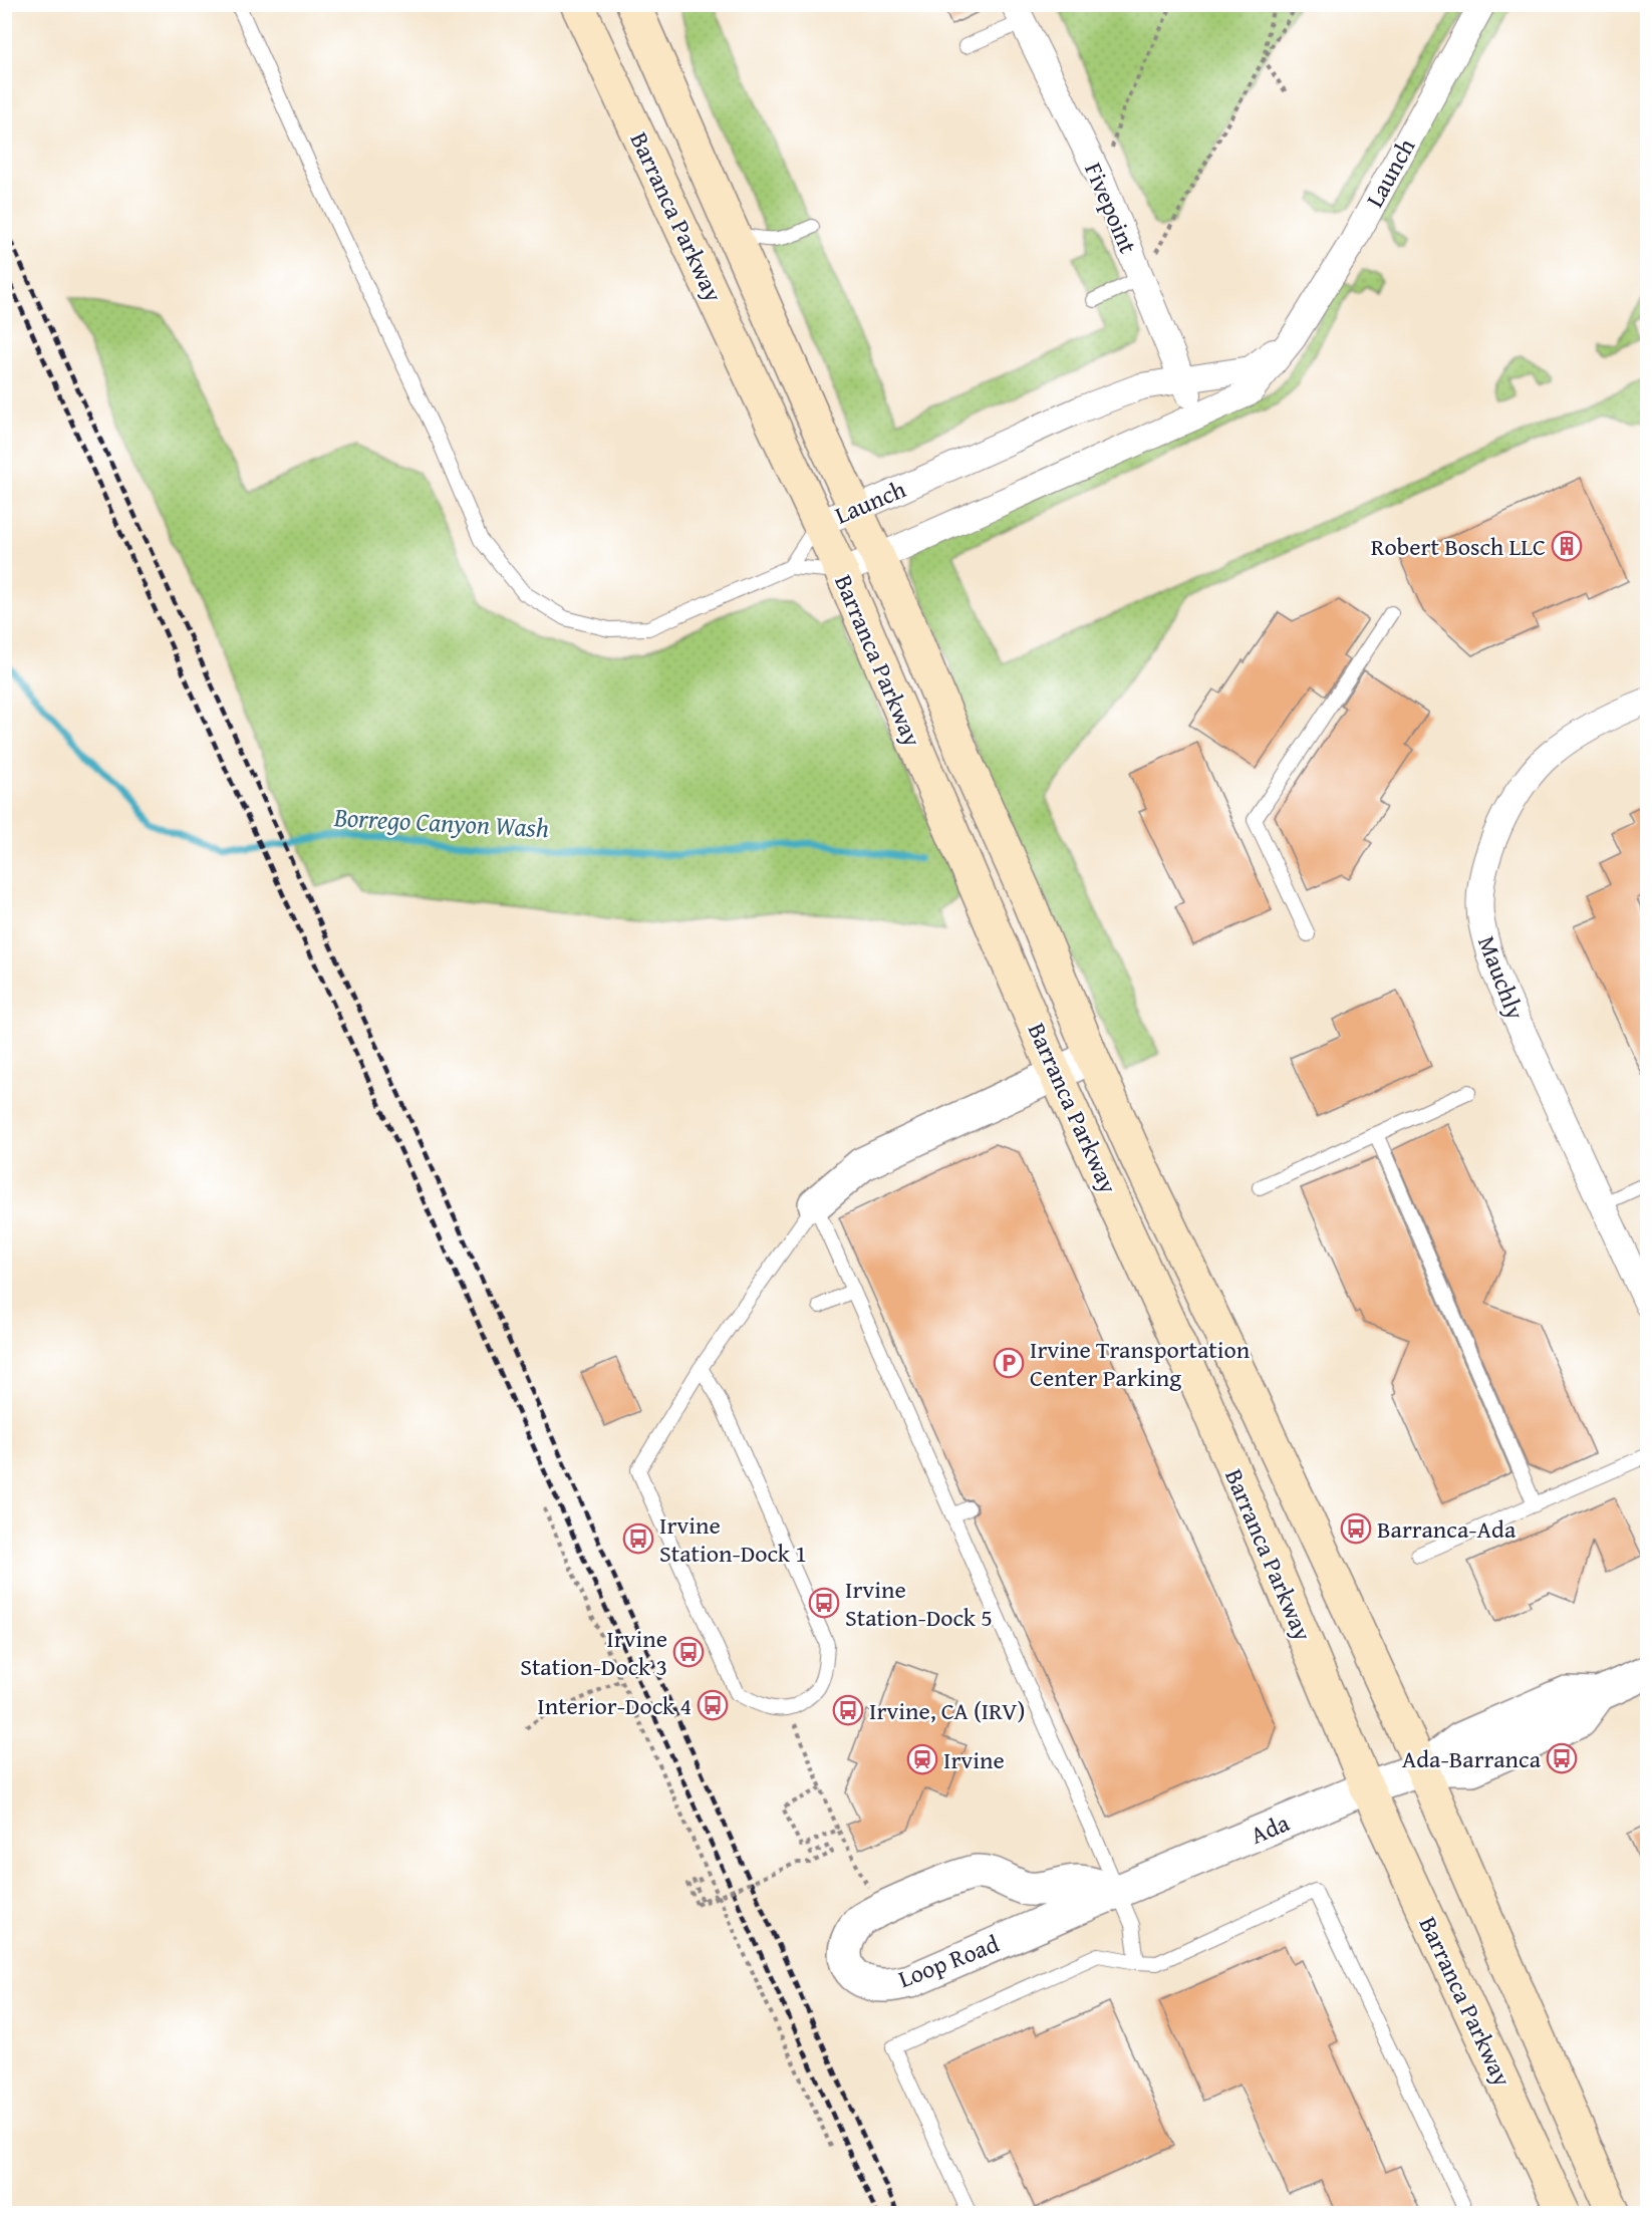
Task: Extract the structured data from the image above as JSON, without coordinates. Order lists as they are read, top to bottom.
{
  "streets": {
    "main road": ["Barranca Parkway"],
    "street": [
      "Launch",
      "Fivepoint",
      "Mauchly",
      "Ada",
      "Loop Road"
    ]
  },
  "crossings": [
    ["Launch", "Fivepoint"],
    ["Launch", "Barranca Parkway"],
    ["Barranca Parkway", "Ada"],
    ["Ada", "Loop Road"]
  ],
  "water": ["Borrego Canyon Wash"],
  "places": {
    "building": ["Robert Bosch LLC"],
    "parking": ["Irvine Transportation Center Parking"],
    "bus stop": [
      "Barranca-Ada",
      "Irvine Station-Dock 1",
      "Irvine Station-Dock 5",
      "Irvine Station-Dock 3",
      "Interior-Dock 4",
      "Irvine, CA (IRV)",
      "Ada-Barranca"
    ],
    "station": ["Irvine"]
  }
}
